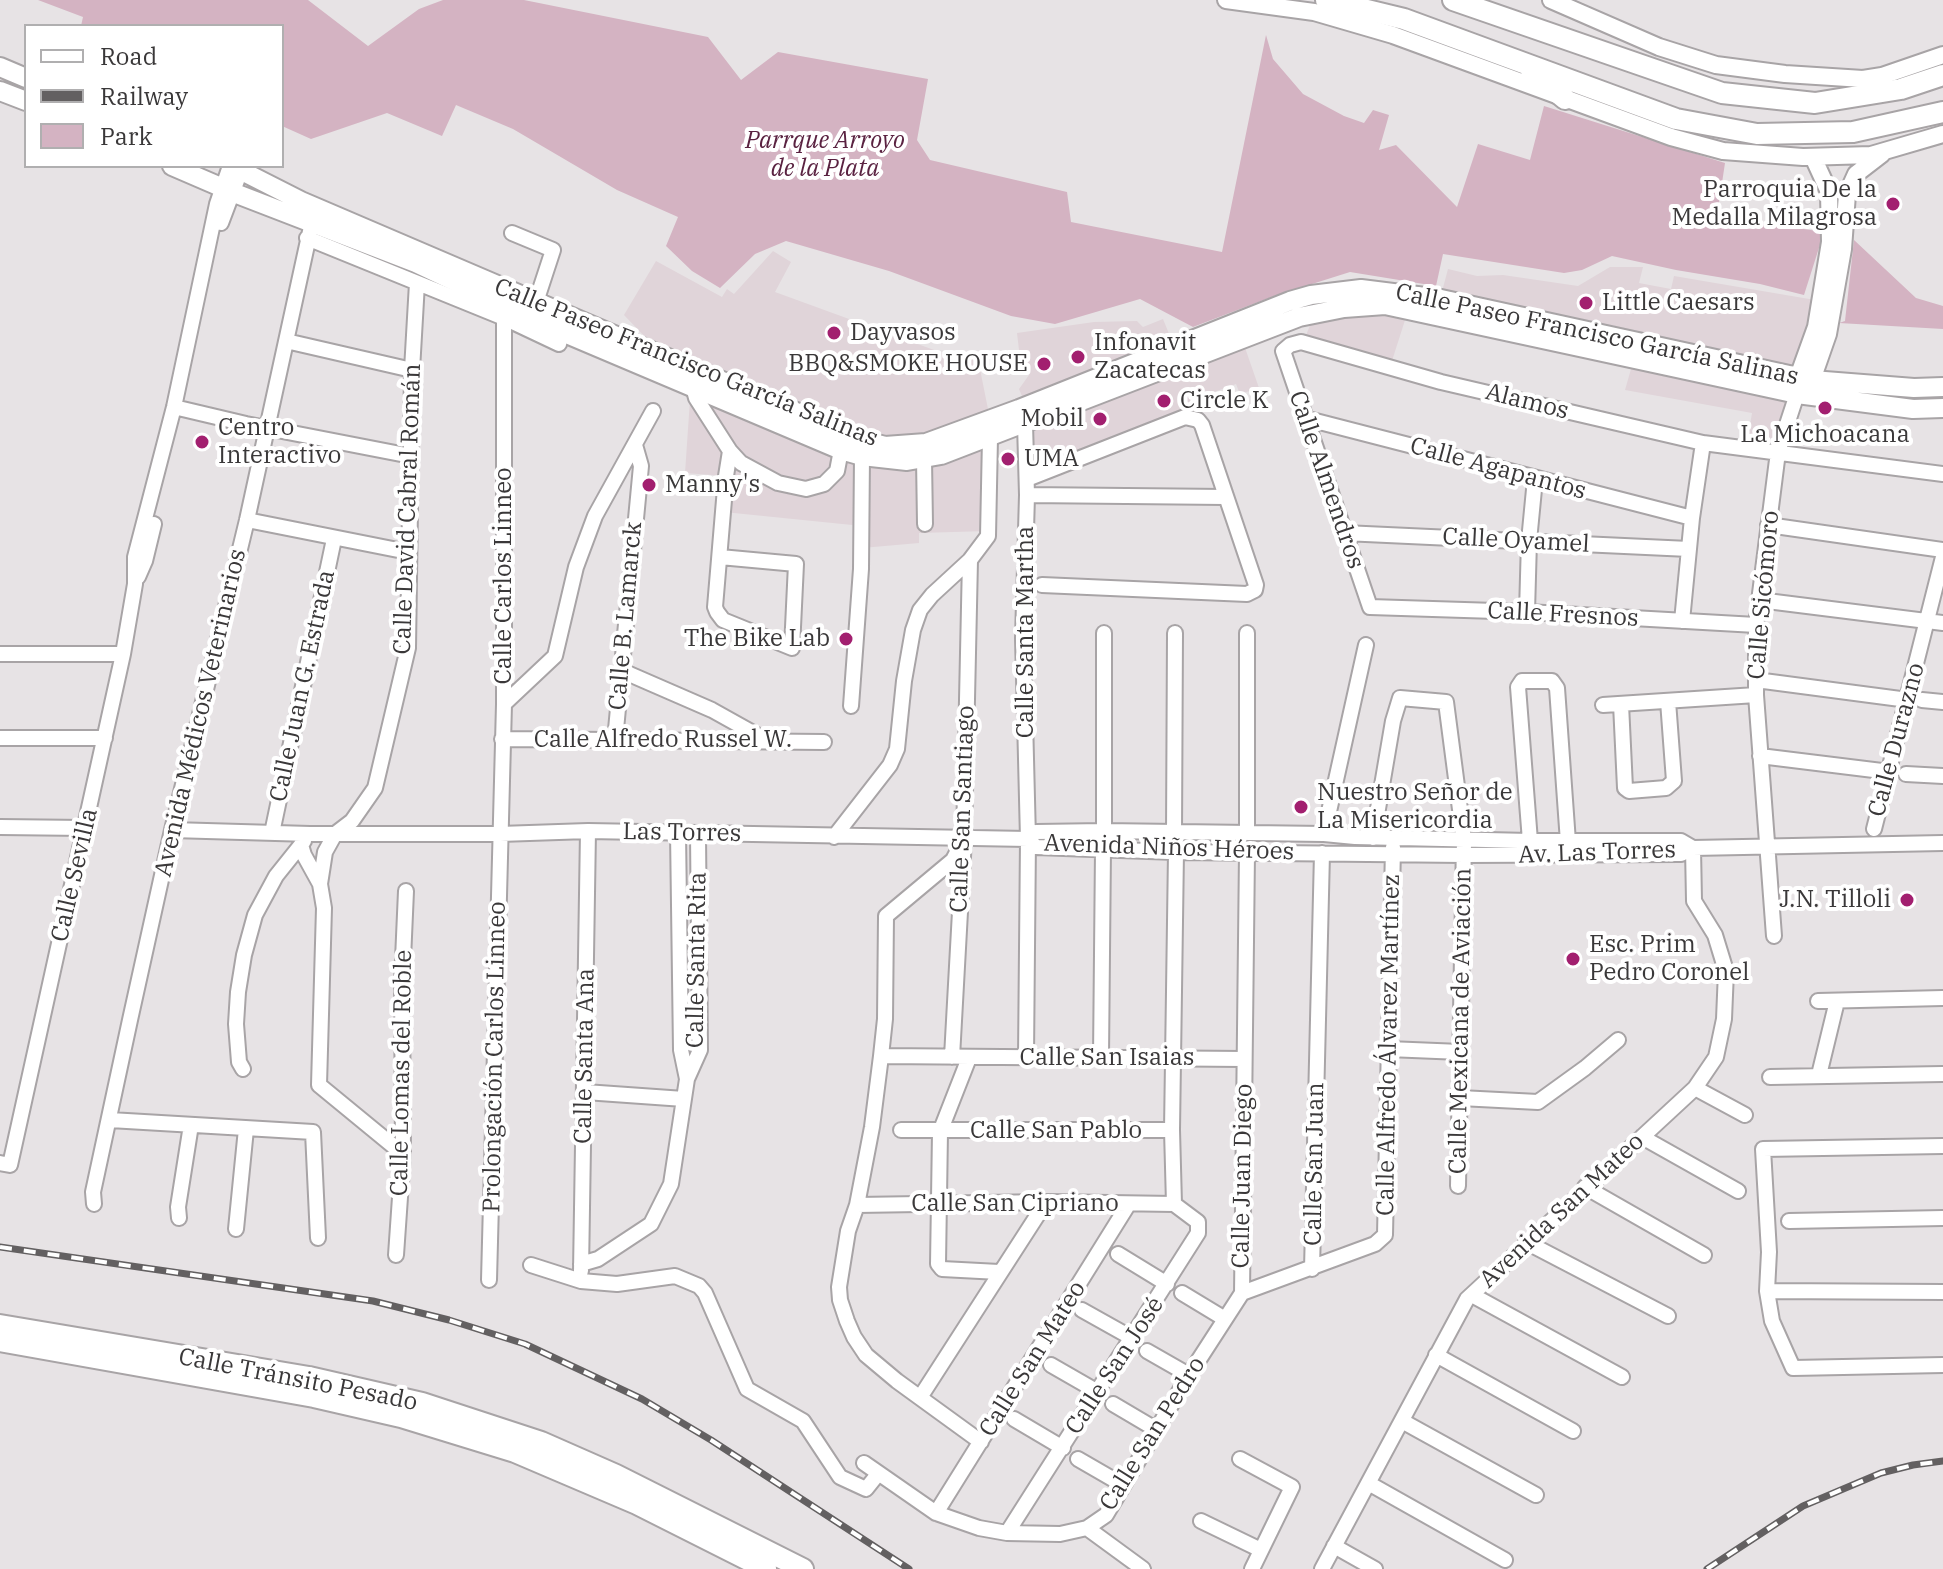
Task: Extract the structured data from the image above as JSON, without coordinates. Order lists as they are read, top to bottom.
{
  "streets": {
    "main road": ["Calle Paseo Francisco García Salinas", "Calle Tránsito Pesado"],
    "street": [
      "Alamos",
      "Calle Agapantos",
      "Calle Almendros",
      "Calle David Cabral Román",
      "Calle Oyamel",
      "Calle Carlos Linneo",
      "Calle Sicómoro",
      "Calle Fresnos",
      "Calle B. Lamarck",
      "Calle Santa Martha",
      "Calle Juan G. Estrada",
      "Avenida Médicos Veterinarios",
      "Calle Alfredo Russel W.",
      "Calle Durazno",
      "Calle San Santiago",
      "Las Torres",
      "Avenida Niños Héroes",
      "Av. Las Torres",
      "Calle Sevilla",
      "Calle Santa Rita",
      "Calle Mexicana de Aviación",
      "Calle Alfredo Álvarez Martínez",
      "Calle Santa Ana",
      "Prolongación Carlos Linneo",
      "Calle San Isaias",
      "Calle Lomas del Roble",
      "Calle San Pablo",
      "Calle San Juan",
      "Calle Juan Diego",
      "Calle San Cipriano",
      "Avenida San Mateo",
      "Calle San Mateo",
      "Calle San José",
      "Calle San Pedro"
    ]
  },
  "crossings": [
    ["Calle Paseo Francisco García Salinas", "Calle Sicómoro"],
    ["Calle Paseo Francisco García Salinas", "Calle Santa Martha"],
    ["Calle Paseo Francisco García Salinas", "Avenida Médicos Veterinarios"],
    ["Alamos", "Calle Almendros"],
    ["Alamos", "Calle Sicómoro"],
    ["Calle Agapantos", "Calle Almendros"],
    ["Calle Almendros", "Calle Oyamel"],
    ["Calle Almendros", "Calle Fresnos"],
    ["Calle David Cabral Román", "Las Torres"],
    ["Calle Carlos Linneo", "Calle Alfredo Russel W."],
    ["Calle Carlos Linneo", "Las Torres"],
    ["Calle Carlos Linneo", "Prolongación Carlos Linneo"],
    ["Calle Sicómoro", "Calle Fresnos"],
    ["Calle B. Lamarck", "Calle Alfredo Russel W."],
    ["Calle Santa Martha", "Las Torres"],
    ["Calle Santa Martha", "Avenida Niños Héroes"],
    ["Calle Santa Martha", "Calle San Isaias"],
    ["Calle Juan G. Estrada", "Las Torres"],
    ["Avenida Médicos Veterinarios", "Las Torres"],
    ["Calle San Santiago", "Las Torres"],
    ["Calle San Santiago", "Calle San Isaias"],
    ["Las Torres", "Avenida Niños Héroes"],
    ["Las Torres", "Calle Santa Rita"],
    ["Las Torres", "Calle Santa Ana"],
    ["Las Torres", "Prolongación Carlos Linneo"],
    ["Avenida Niños Héroes", "Av. Las Torres"],
    ["Avenida Niños Héroes", "Calle San Juan"],
    ["Avenida Niños Héroes", "Calle Juan Diego"],
    ["Av. Las Torres", "Calle Mexicana de Aviación"],
    ["Av. Las Torres", "Calle Alfredo Álvarez Martínez"],
    ["Av. Las Torres", "Calle San Juan"],
    ["Av. Las Torres", "Avenida San Mateo"],
    ["Calle Alfredo Álvarez Martínez", "Calle San Juan"],
    ["Calle San Isaias", "Calle Juan Diego"],
    ["Calle Juan Diego", "Calle San Pedro"],
    ["Calle San Cipriano", "Calle San Mateo"],
    ["Calle San Cipriano", "Calle San José"],
    ["Calle San Mateo", "Calle San Pedro"],
    ["Calle San José", "Calle San Pedro"]
  ],
  "parks": ["Parrque Arroyo de la Plata"],
  "places": [
    "Parroquia De la Medalla Milagrosa",
    "Little Caesars",
    "Dayvasos",
    "Infonavit Zacatecas",
    "BBQ&SMOKE HOUSE",
    "Circle K",
    "La Michoacana",
    "Mobil",
    "Centro Interactivo",
    "UMA",
    "Manny's",
    "The Bike Lab",
    "Nuestro Señor de La Misericordia",
    "J.N. Tilloli",
    "Esc. Prim Pedro Coronel"
  ],
  "legend": ["Road", "Railway", "Park"]
}
